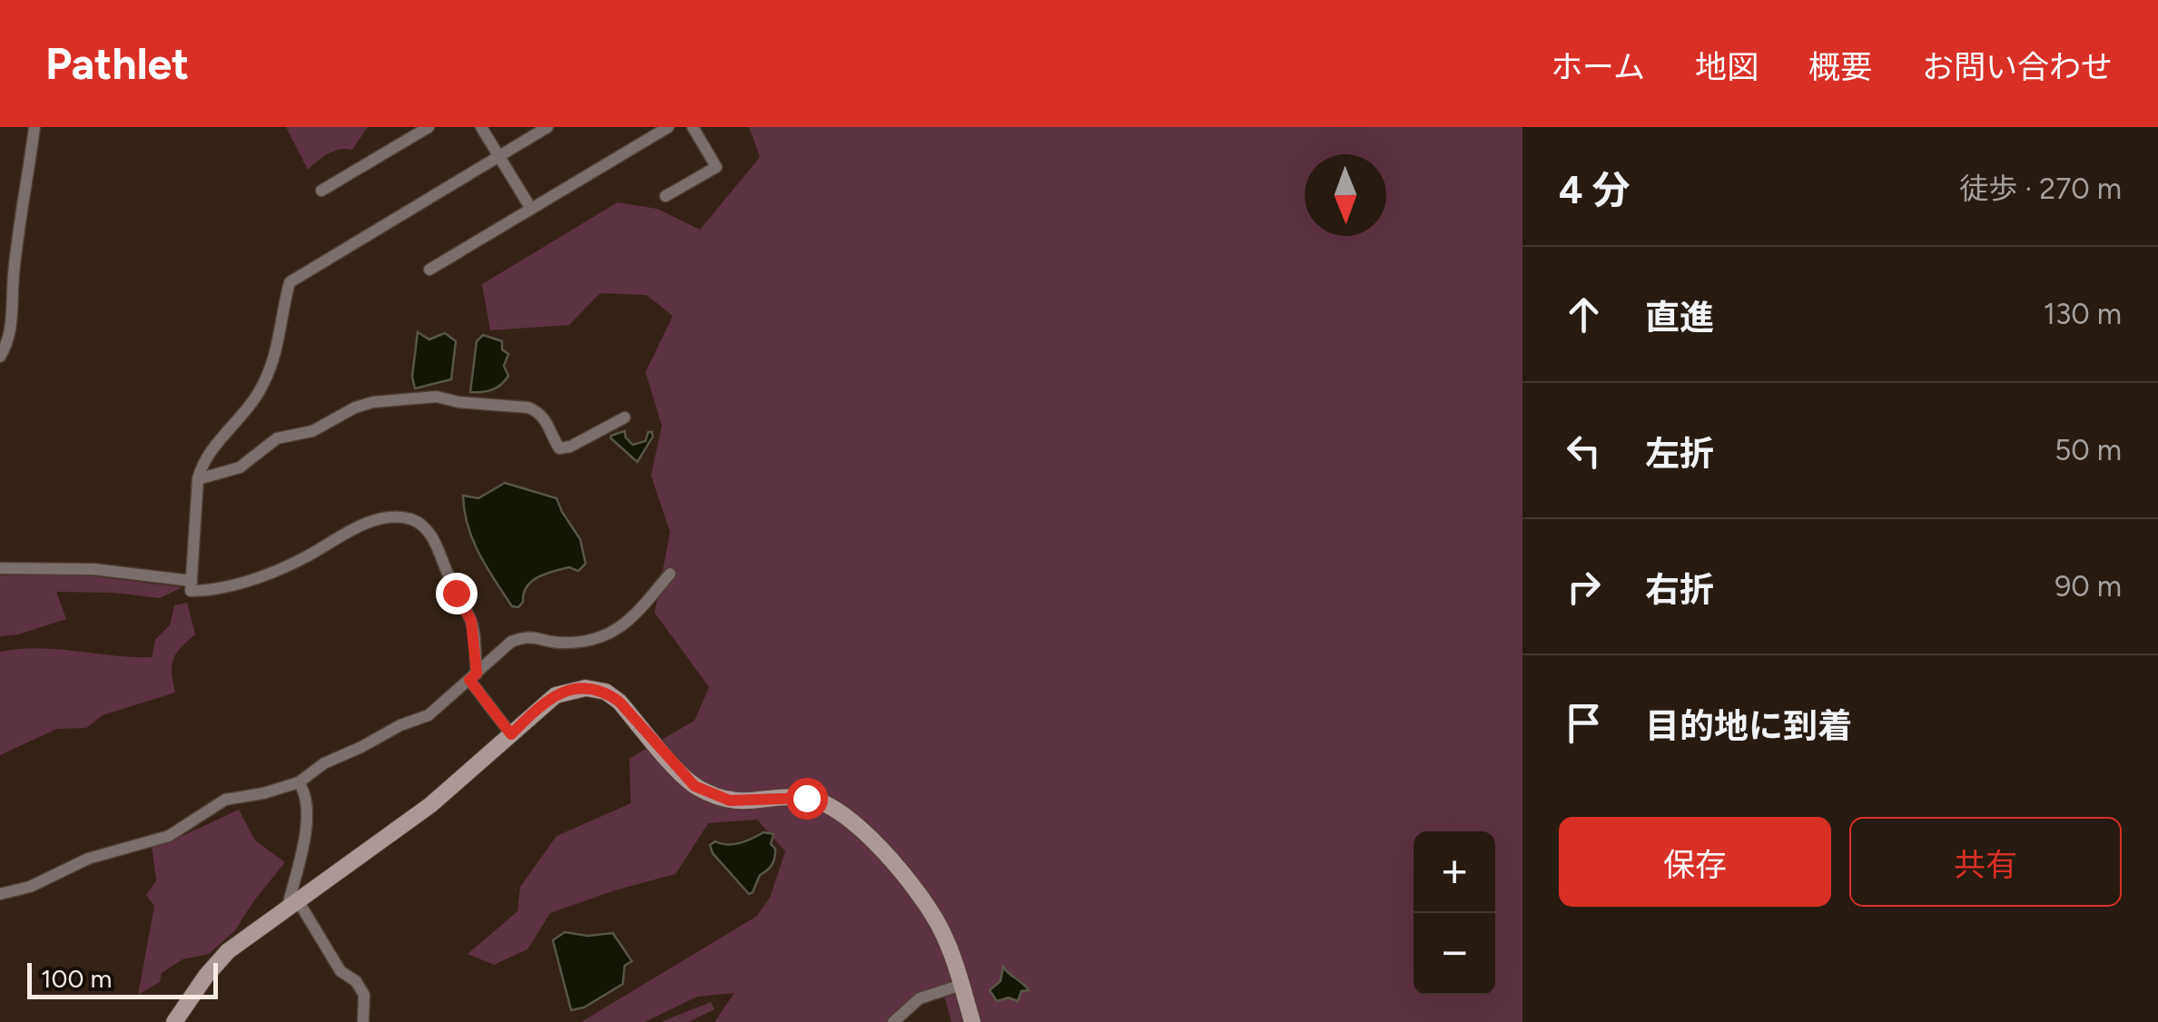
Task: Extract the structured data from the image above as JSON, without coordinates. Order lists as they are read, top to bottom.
{
  "scale_bar": "100 m",
  "north": "bottom",
  "page": {
    "header": "Pathlet",
    "nav": [
      "ホーム",
      "地図",
      "概要",
      "お問い合わせ"
    ],
    "heading": ["4 分", "徒歩 · 270 m"],
    "list": [
      ["直進", "130 m"],
      ["左折", "50 m"],
      ["右折", "90 m"],
      "目的地に到着"
    ],
    "buttons": ["保存", "共有"],
    "map_buttons": ["+", "−"],
    "scale": "100 m"
  }
}
